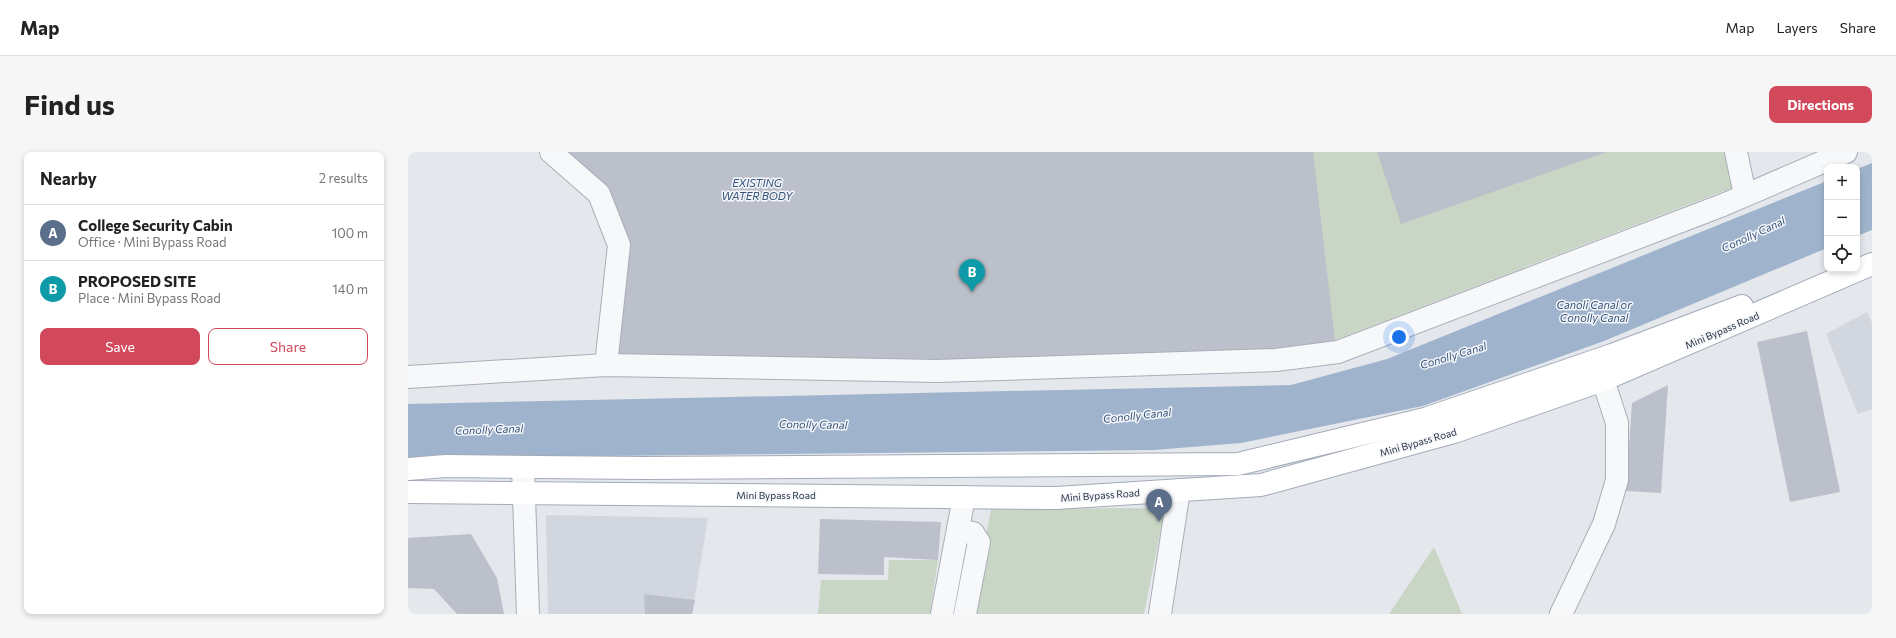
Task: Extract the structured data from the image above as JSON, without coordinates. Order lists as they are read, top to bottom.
{
  "streets": {
    "main road": ["Mini Bypass Road"]
  },
  "water": ["EXISTING WATER BODY", "Conolly Canal", "Canoli Canal or Conolly Canal"],
  "page": {
    "header": "Map",
    "nav": ["Map", "Layers", "Share"],
    "buttons": [
      "Directions",
      ["Save", "Share"]
    ],
    "title": "Find us",
    "heading": ["Nearby", "2 results"],
    "map_buttons": ["+", "−"],
    "list": [
      {
        "mark": "A",
        "name": "College Security Cabin",
        "note": "Office · Mini Bypass Road",
        "value": "100 m"
      },
      {
        "mark": "B",
        "name": "PROPOSED SITE",
        "note": "Place · Mini Bypass Road",
        "value": "140 m"
      }
    ],
    "pins": ["B", "A"]
  }
}
